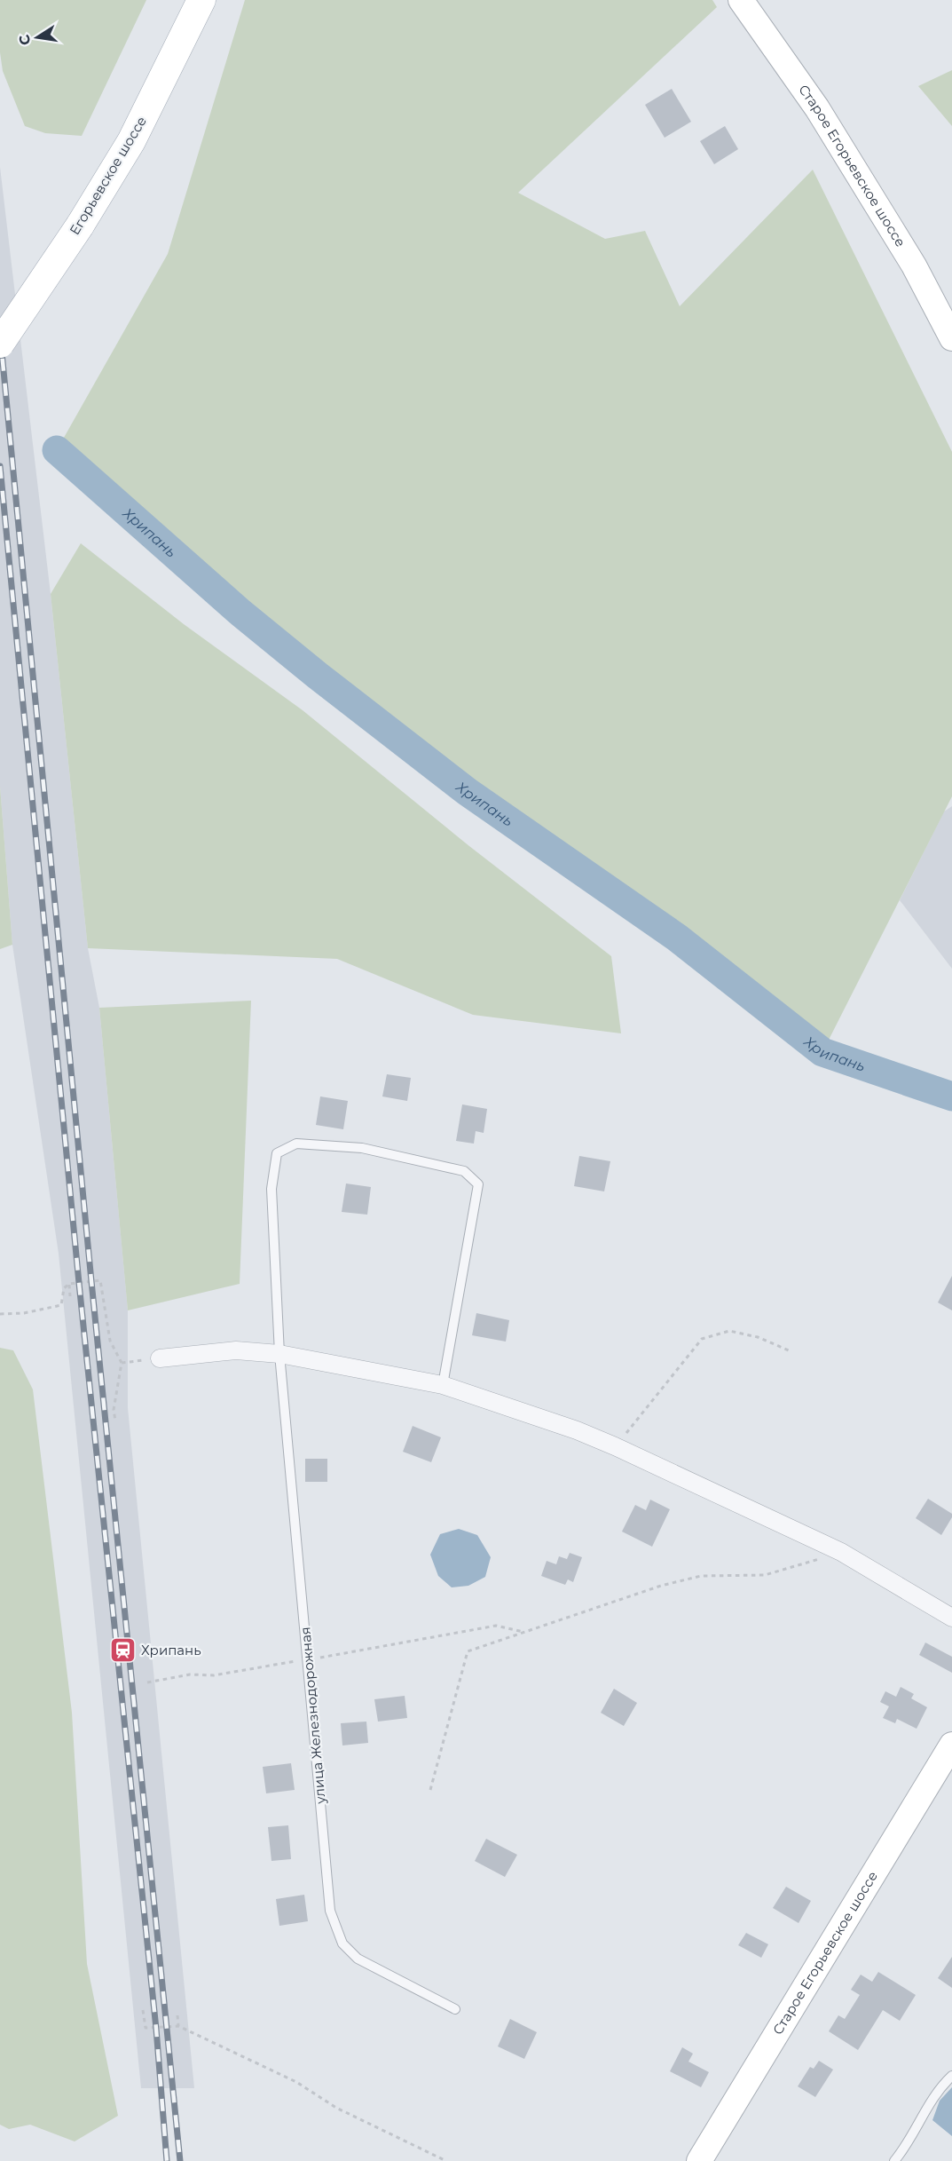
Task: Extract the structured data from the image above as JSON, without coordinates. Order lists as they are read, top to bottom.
{
  "streets": {
    "main road": ["Старое Егорьевское шоссе", "Егорьевское шоссе"],
    "lane": ["улица Железнодорожная"]
  },
  "water": ["Хрипань"],
  "places": {
    "station": ["Хрипань"]
  },
  "north": "left"
}
